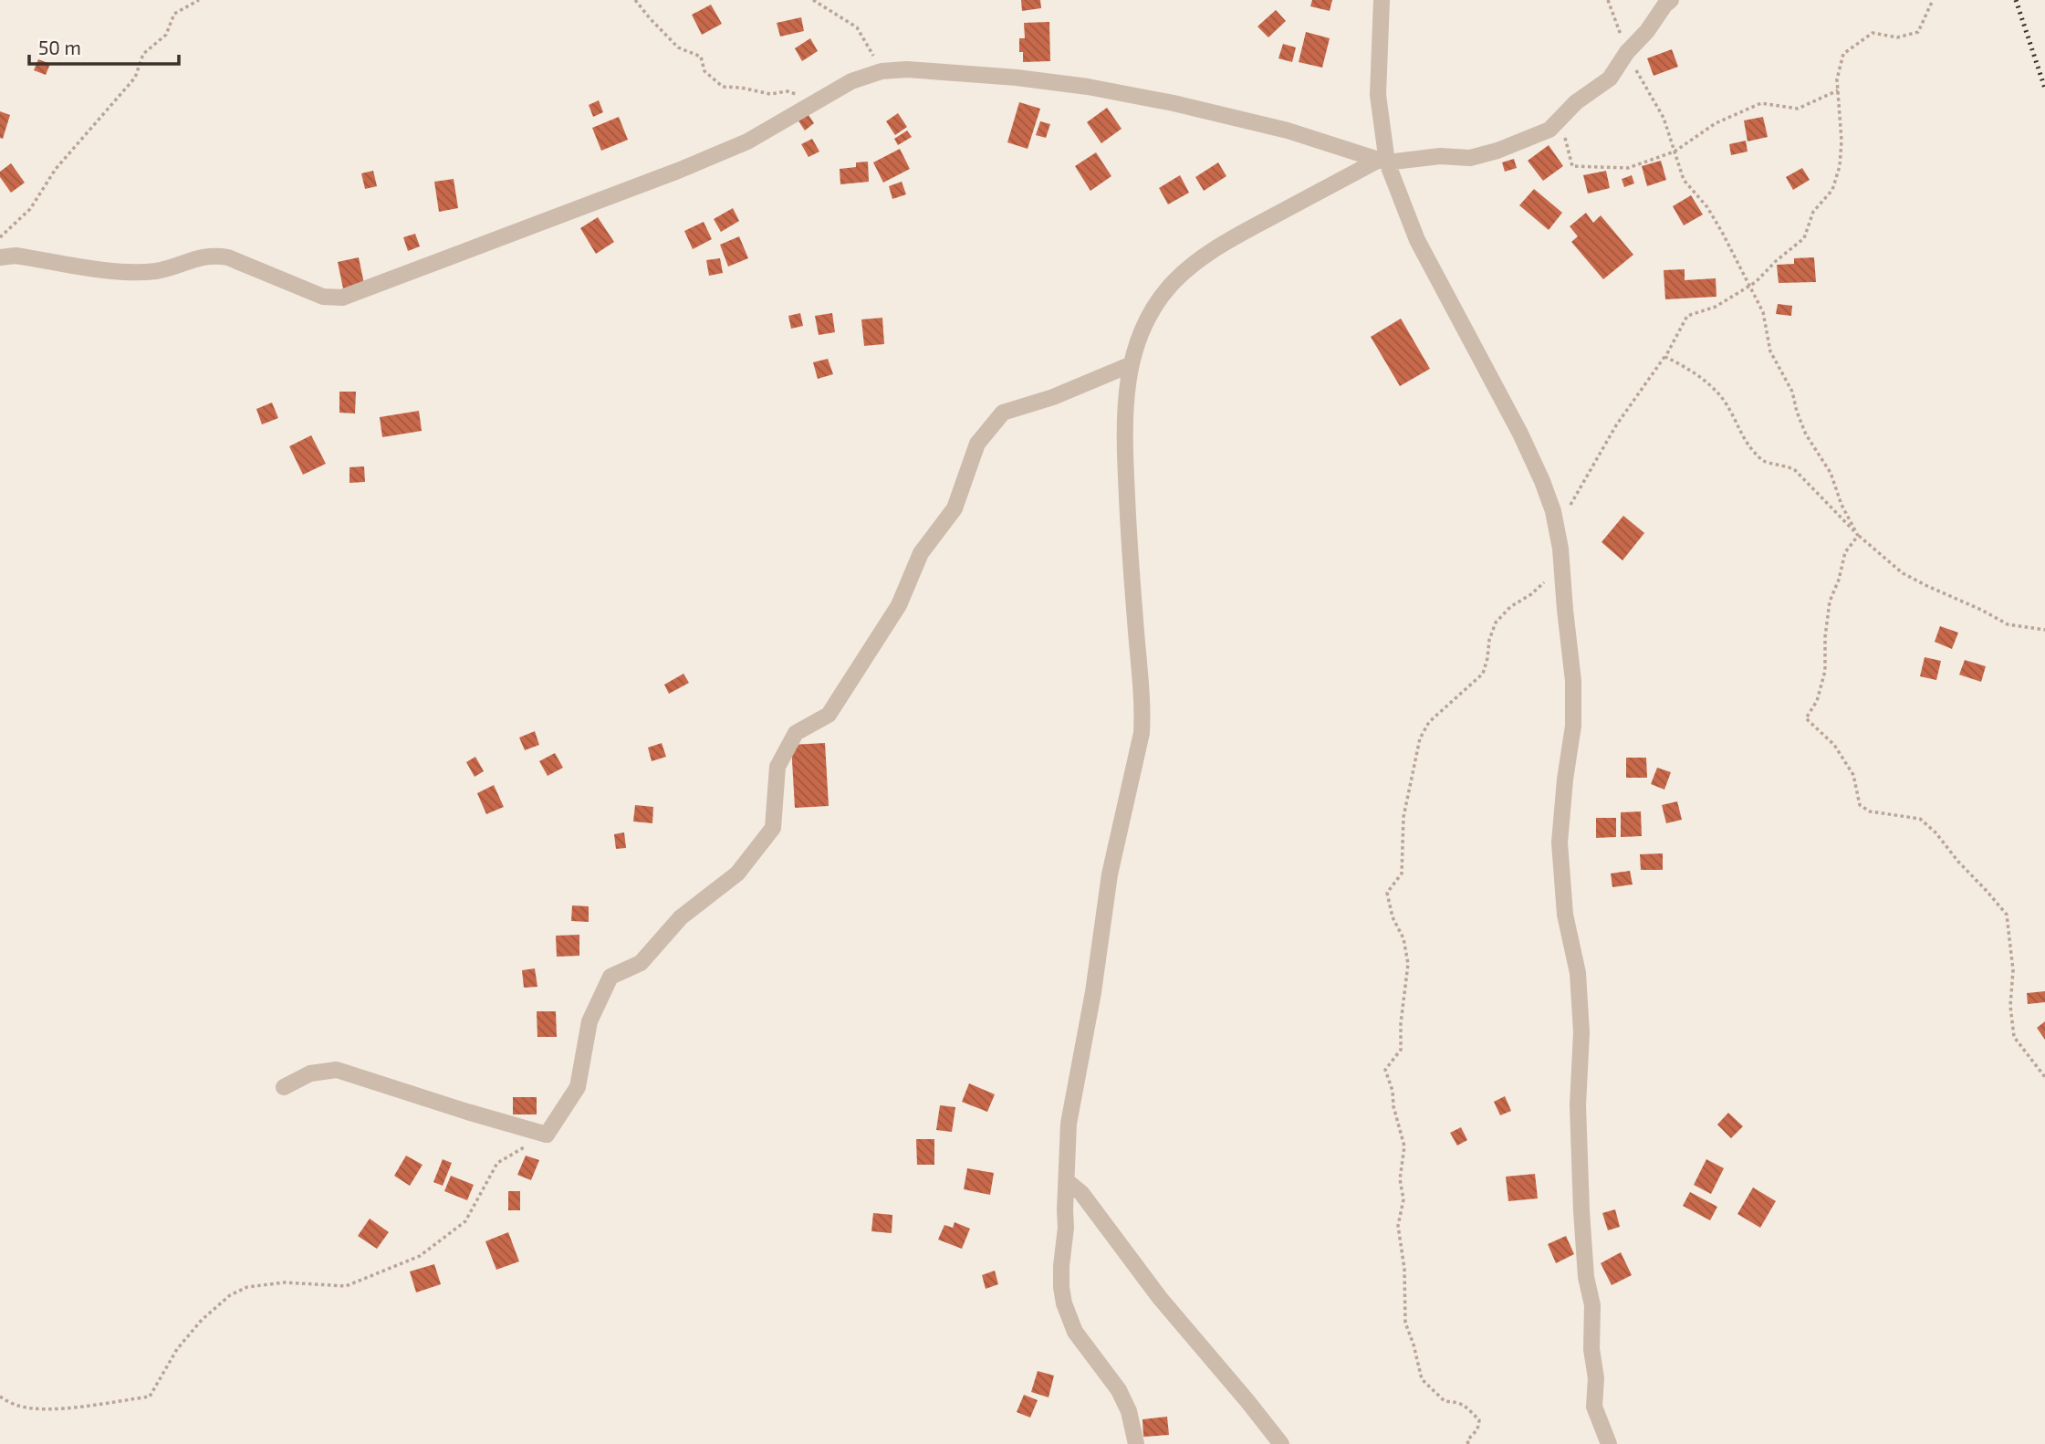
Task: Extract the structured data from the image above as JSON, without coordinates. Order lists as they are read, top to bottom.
{
  "scale_bar": "50 m"
}
